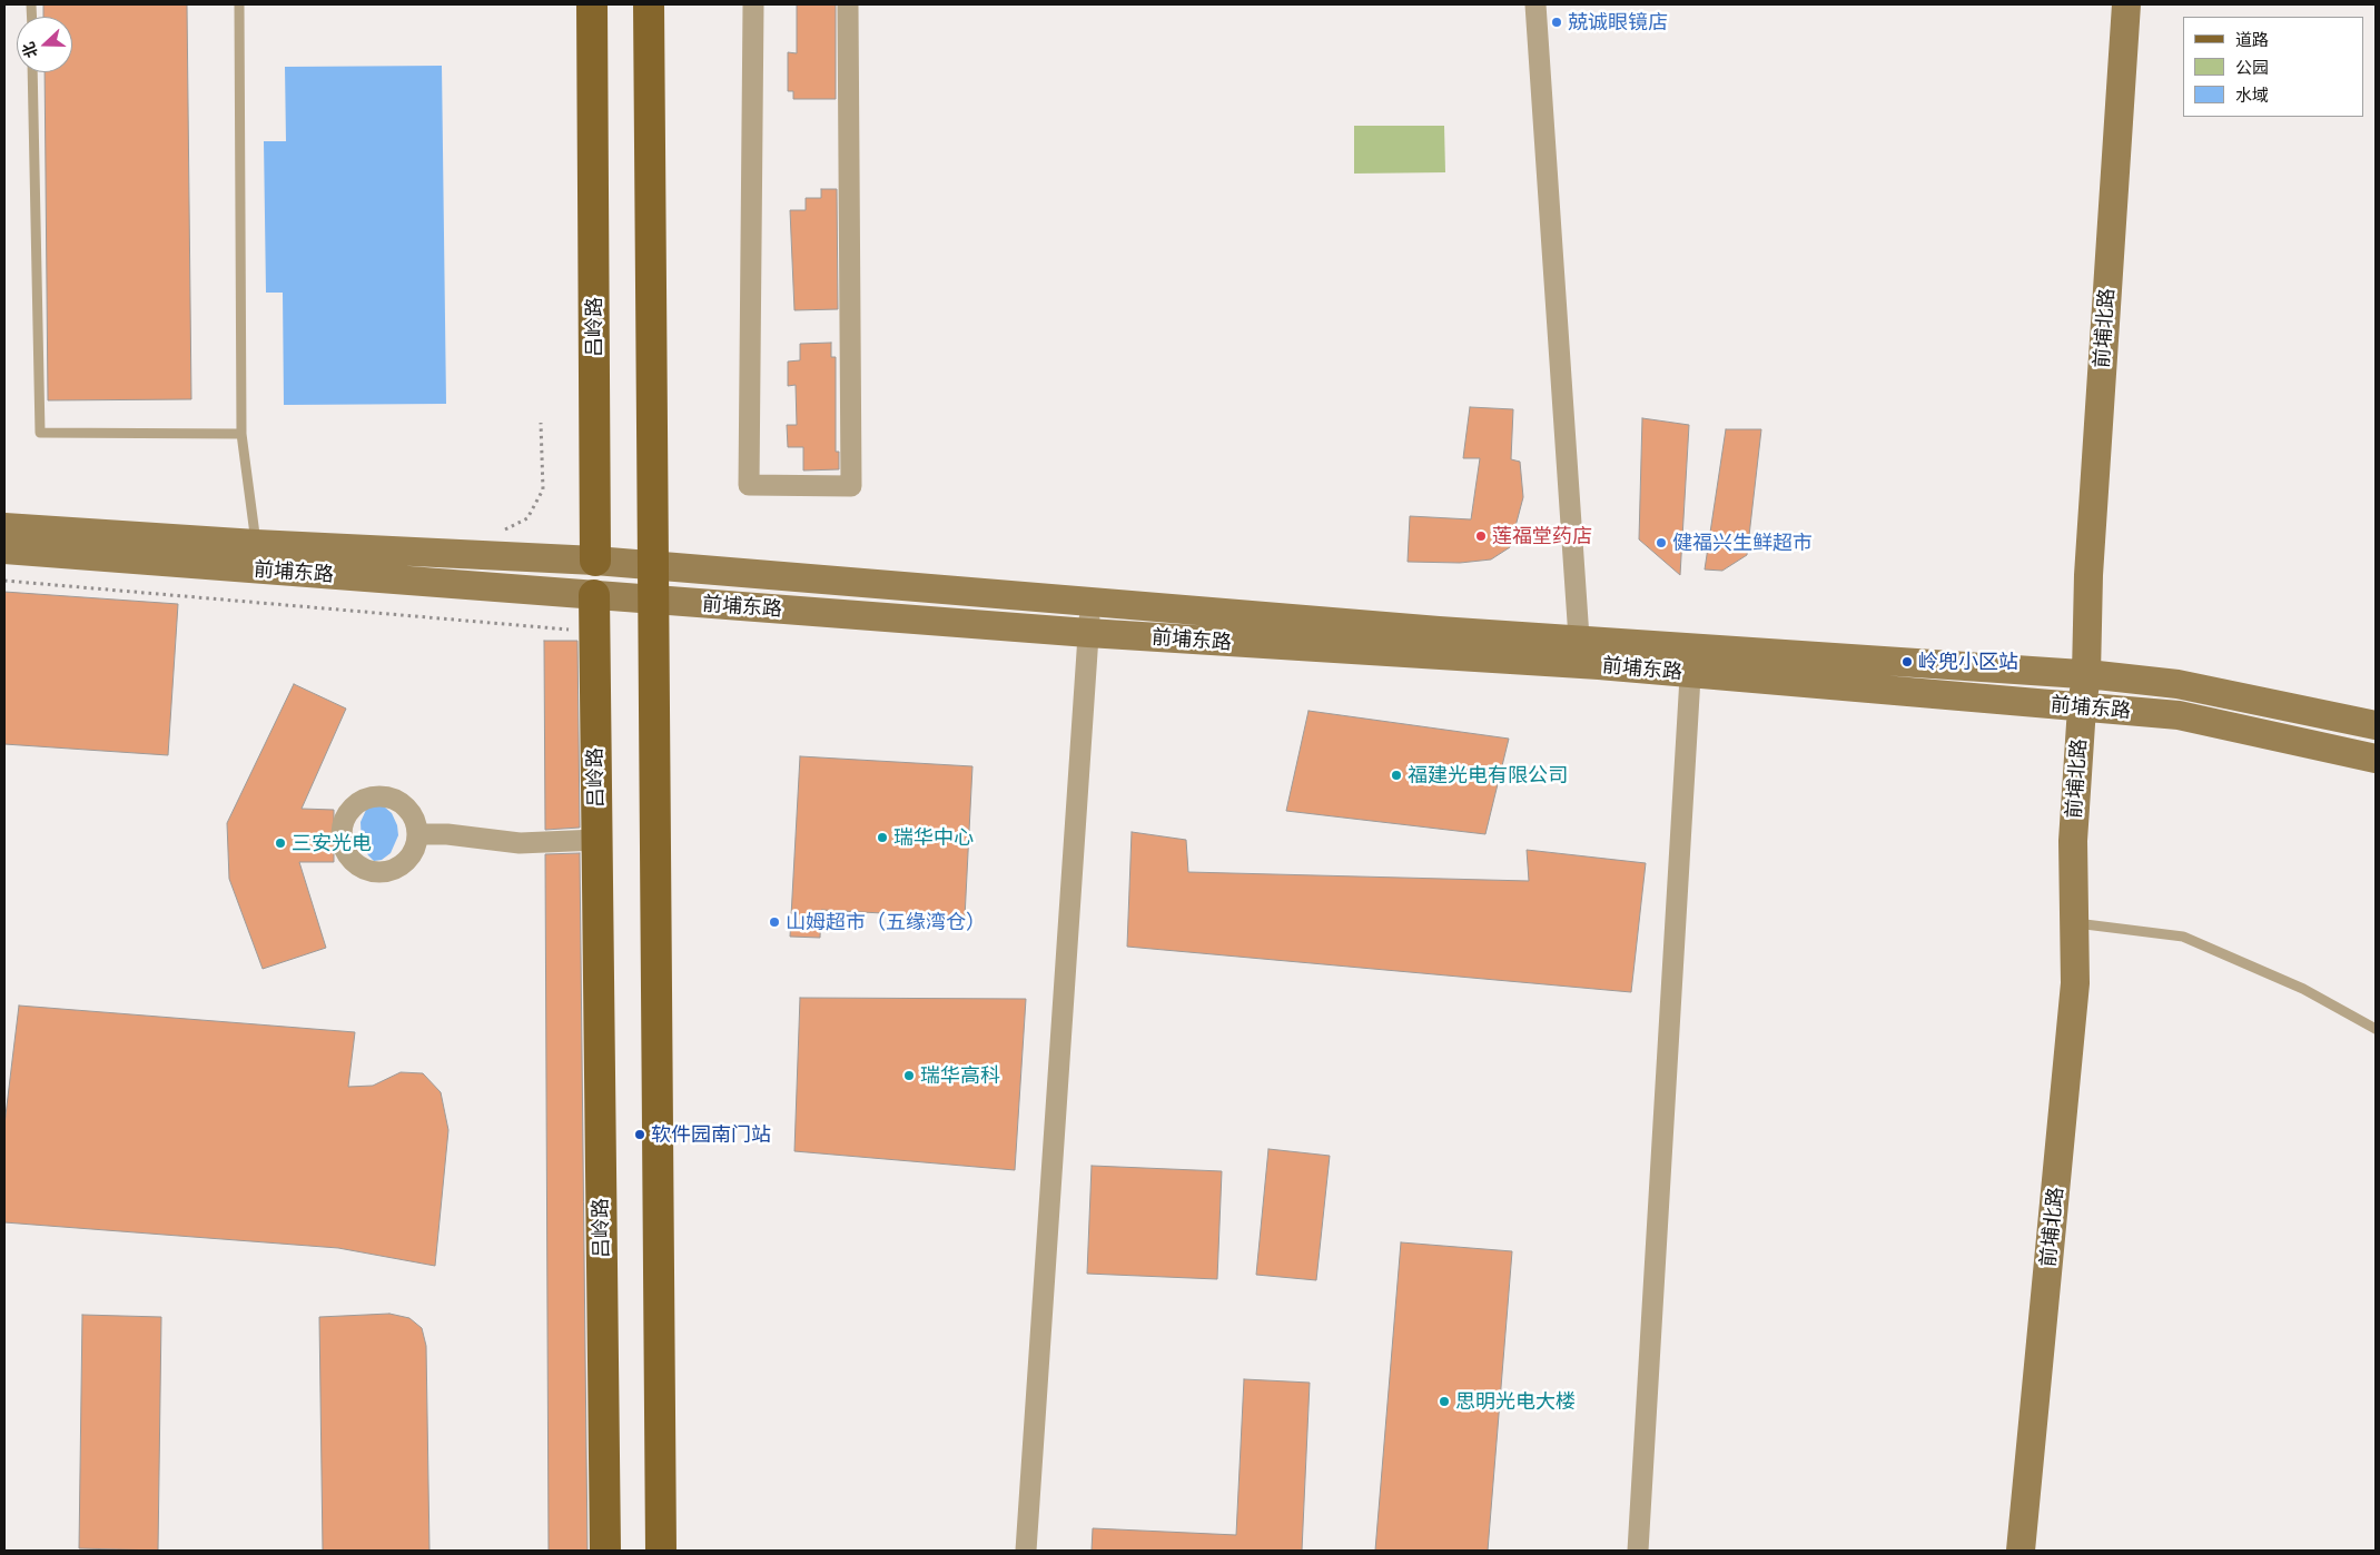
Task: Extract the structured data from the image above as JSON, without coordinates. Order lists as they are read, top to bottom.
{
  "streets": {
    "main road": ["吕岭路", "前埔北路", "前埔东路"]
  },
  "crossings": [
    ["吕岭路", "前埔东路"],
    ["前埔北路", "前埔东路"]
  ],
  "places": [
    "兢诚眼镜店",
    "莲福堂药店",
    "健福兴生鲜超市",
    "岭兜小区站",
    "福建光电有限公司",
    "瑞华中心",
    "三安光电",
    "山姆超市（五缘湾仓）",
    "瑞华高科",
    "软件园南门站",
    "思明光电大楼"
  ],
  "legend": ["道路", "公园", "水域"],
  "north": "left"
}
